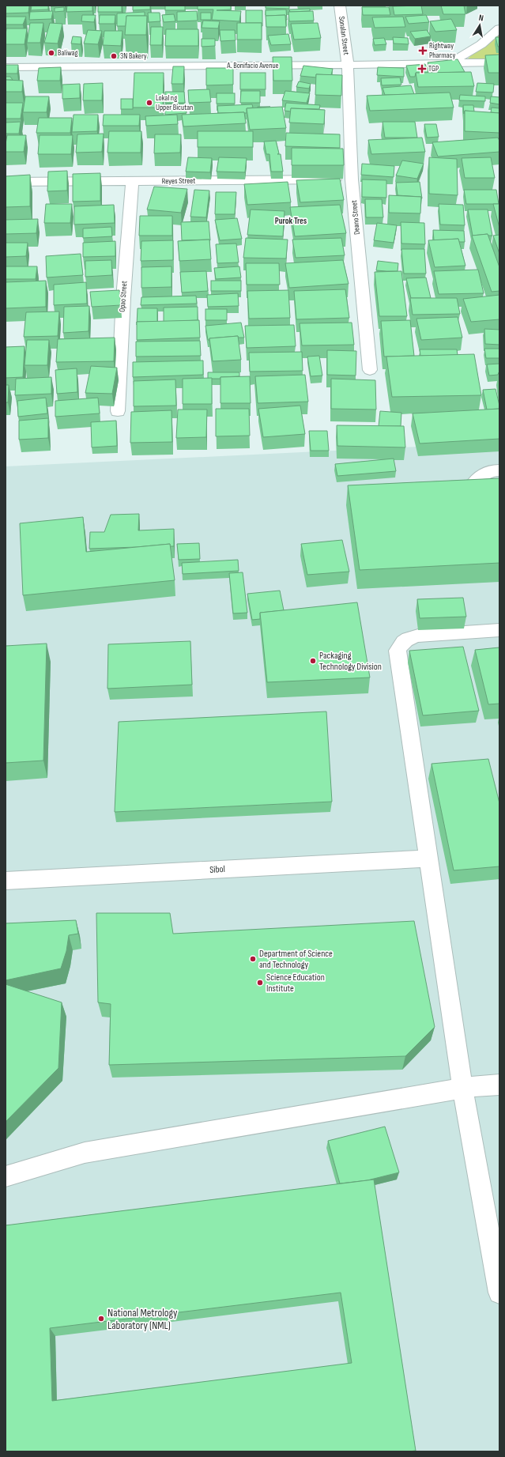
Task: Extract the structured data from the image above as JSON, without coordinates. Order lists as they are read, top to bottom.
{
  "streets": {
    "street": [
      "Sonalan Street",
      "A. Bonifacio Avenue",
      "Reyes Street",
      "Deano Street",
      "Opao Street",
      "Sibol"
    ]
  },
  "crossings": [
    ["Sonalan Street", "A. Bonifacio Avenue"],
    ["Sonalan Street", "Deano Street"],
    ["A. Bonifacio Avenue", "Deano Street"],
    ["Reyes Street", "Deano Street"],
    ["Reyes Street", "Opao Street"]
  ],
  "districts": ["Purok Tres"],
  "places": {
    "health": ["Rightway Pharmacy", "TGP"],
    "other": [
      "Baliwag",
      "3N Bakery",
      "Lokal ng Upper Bicutan",
      "Packaging Technology Division",
      "Department of Science and Technology",
      "Science Education Institute",
      "National Metrology Laboratory (NML)"
    ]
  },
  "north": "top"
}
